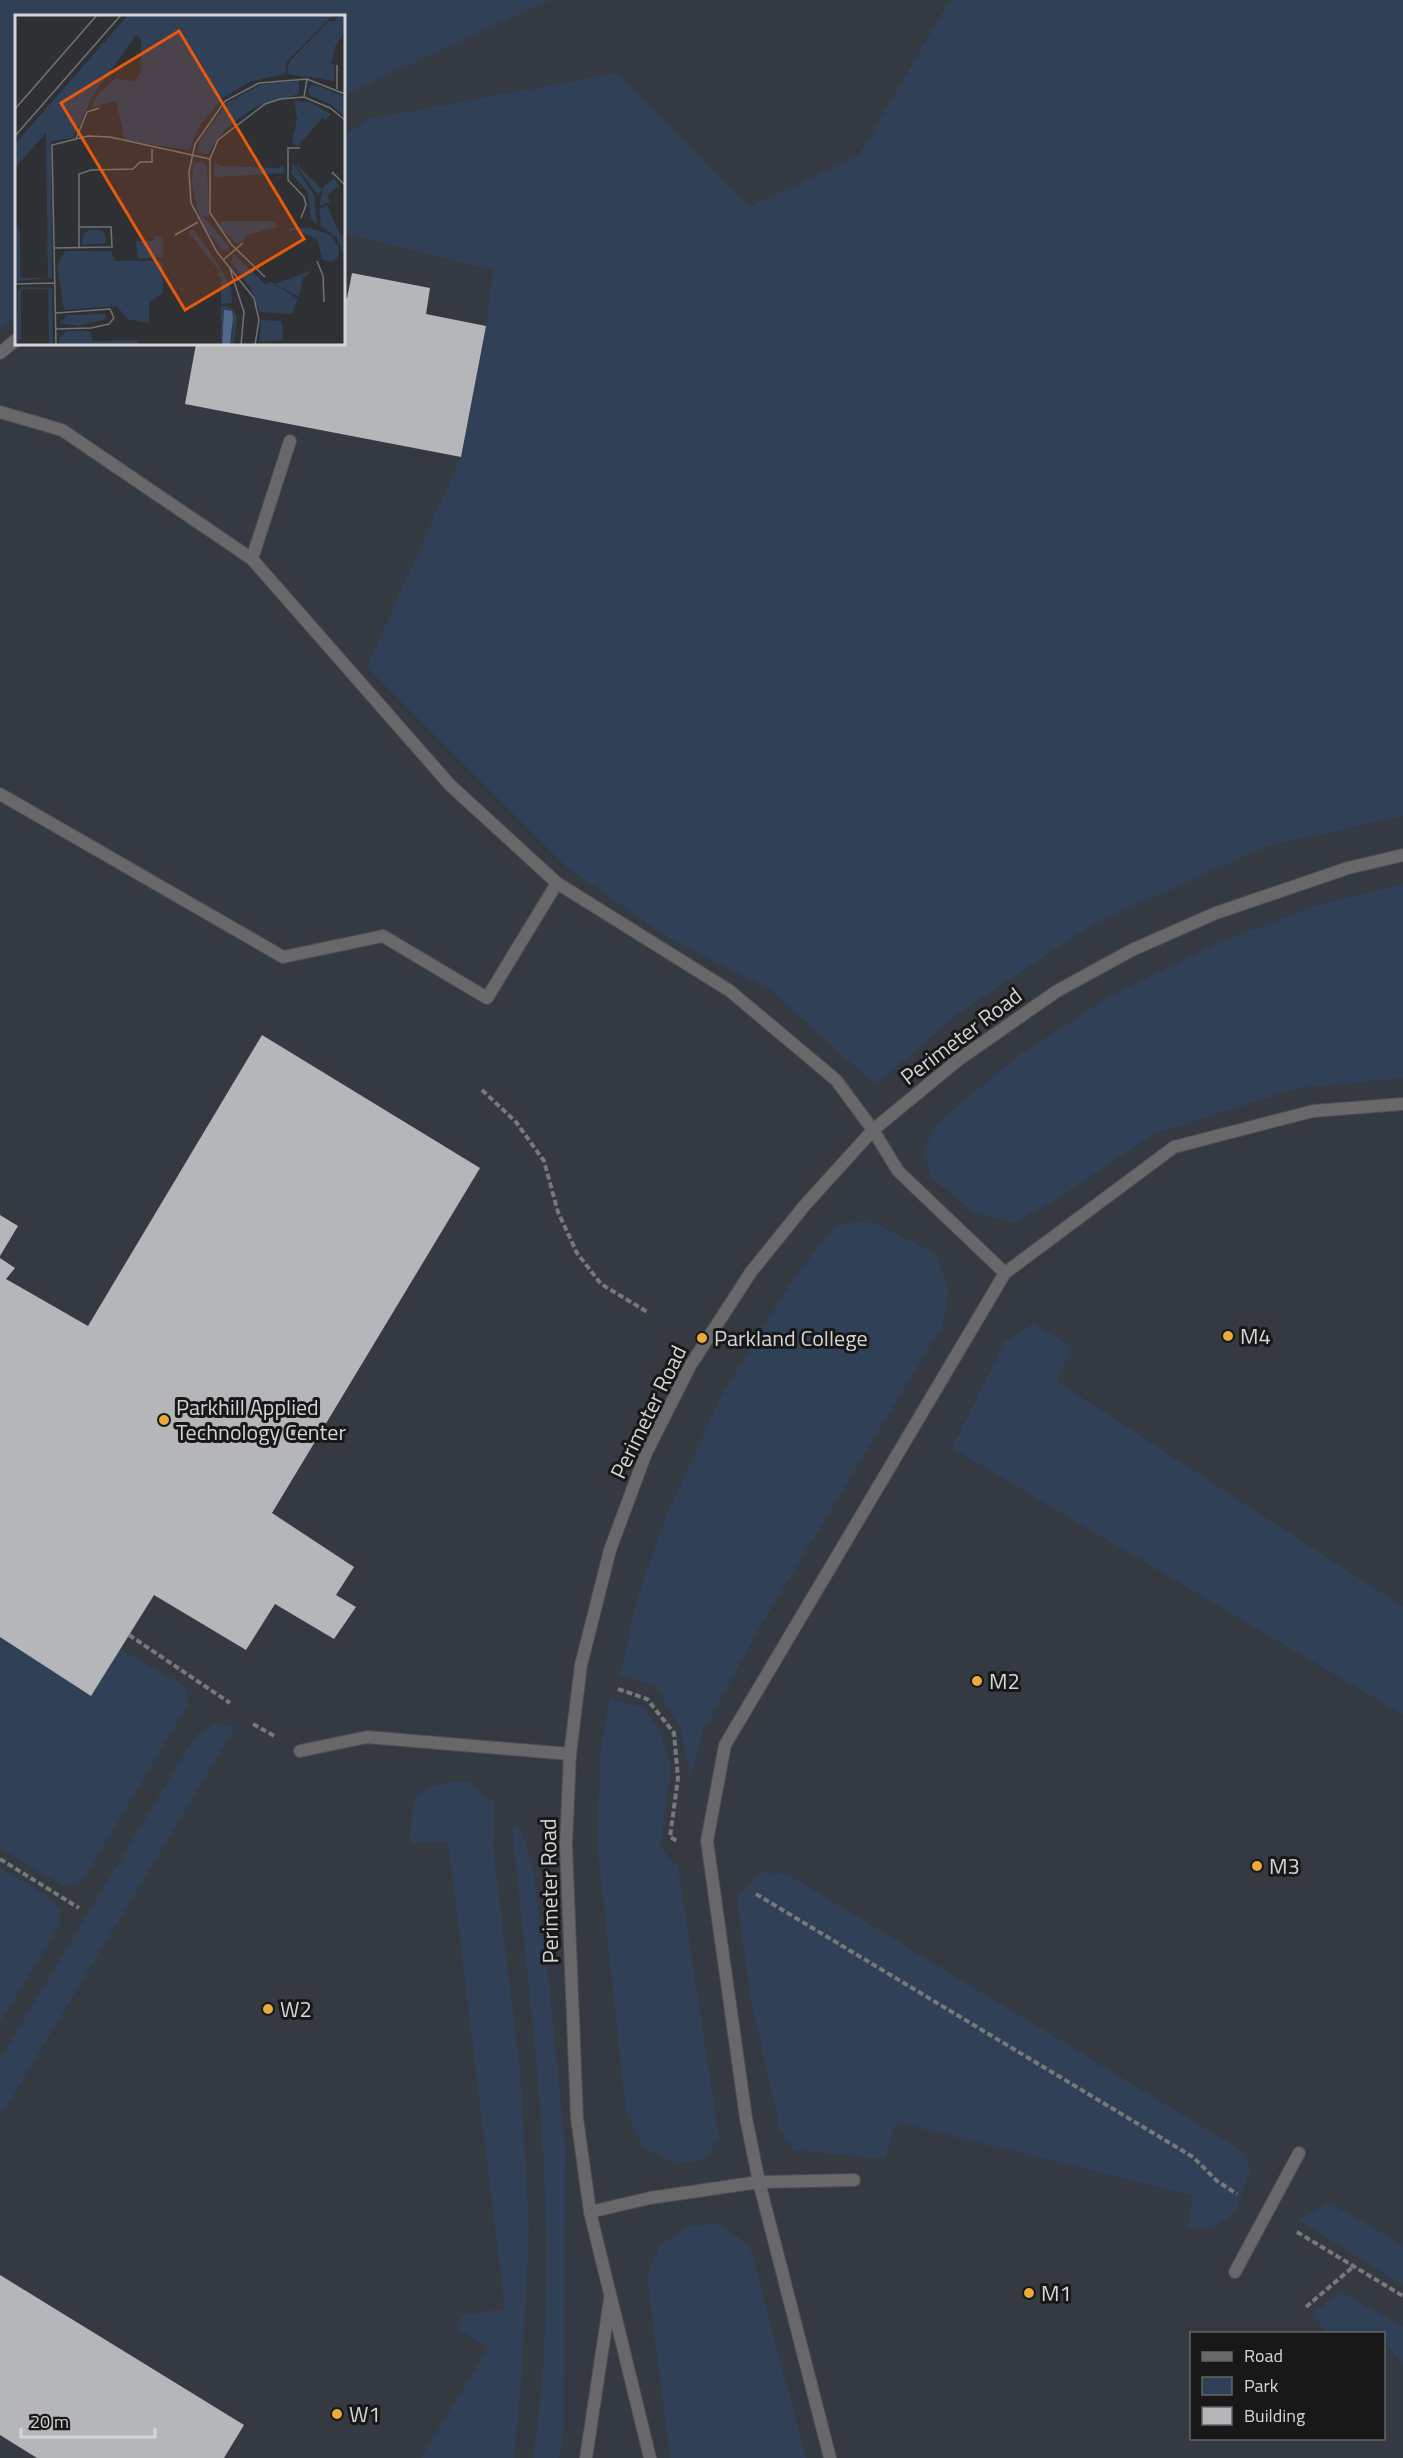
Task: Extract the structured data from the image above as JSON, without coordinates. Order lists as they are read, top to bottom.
{
  "streets": {
    "street": ["Perimeter Road"]
  },
  "places": [
    "M4",
    "Parkland College",
    "Parkhill Applied Technology Center",
    "M2",
    "M3",
    "W2",
    "M1",
    "W1"
  ],
  "legend": ["Road", "Park", "Building"],
  "scale_bar": "20 m"
}
